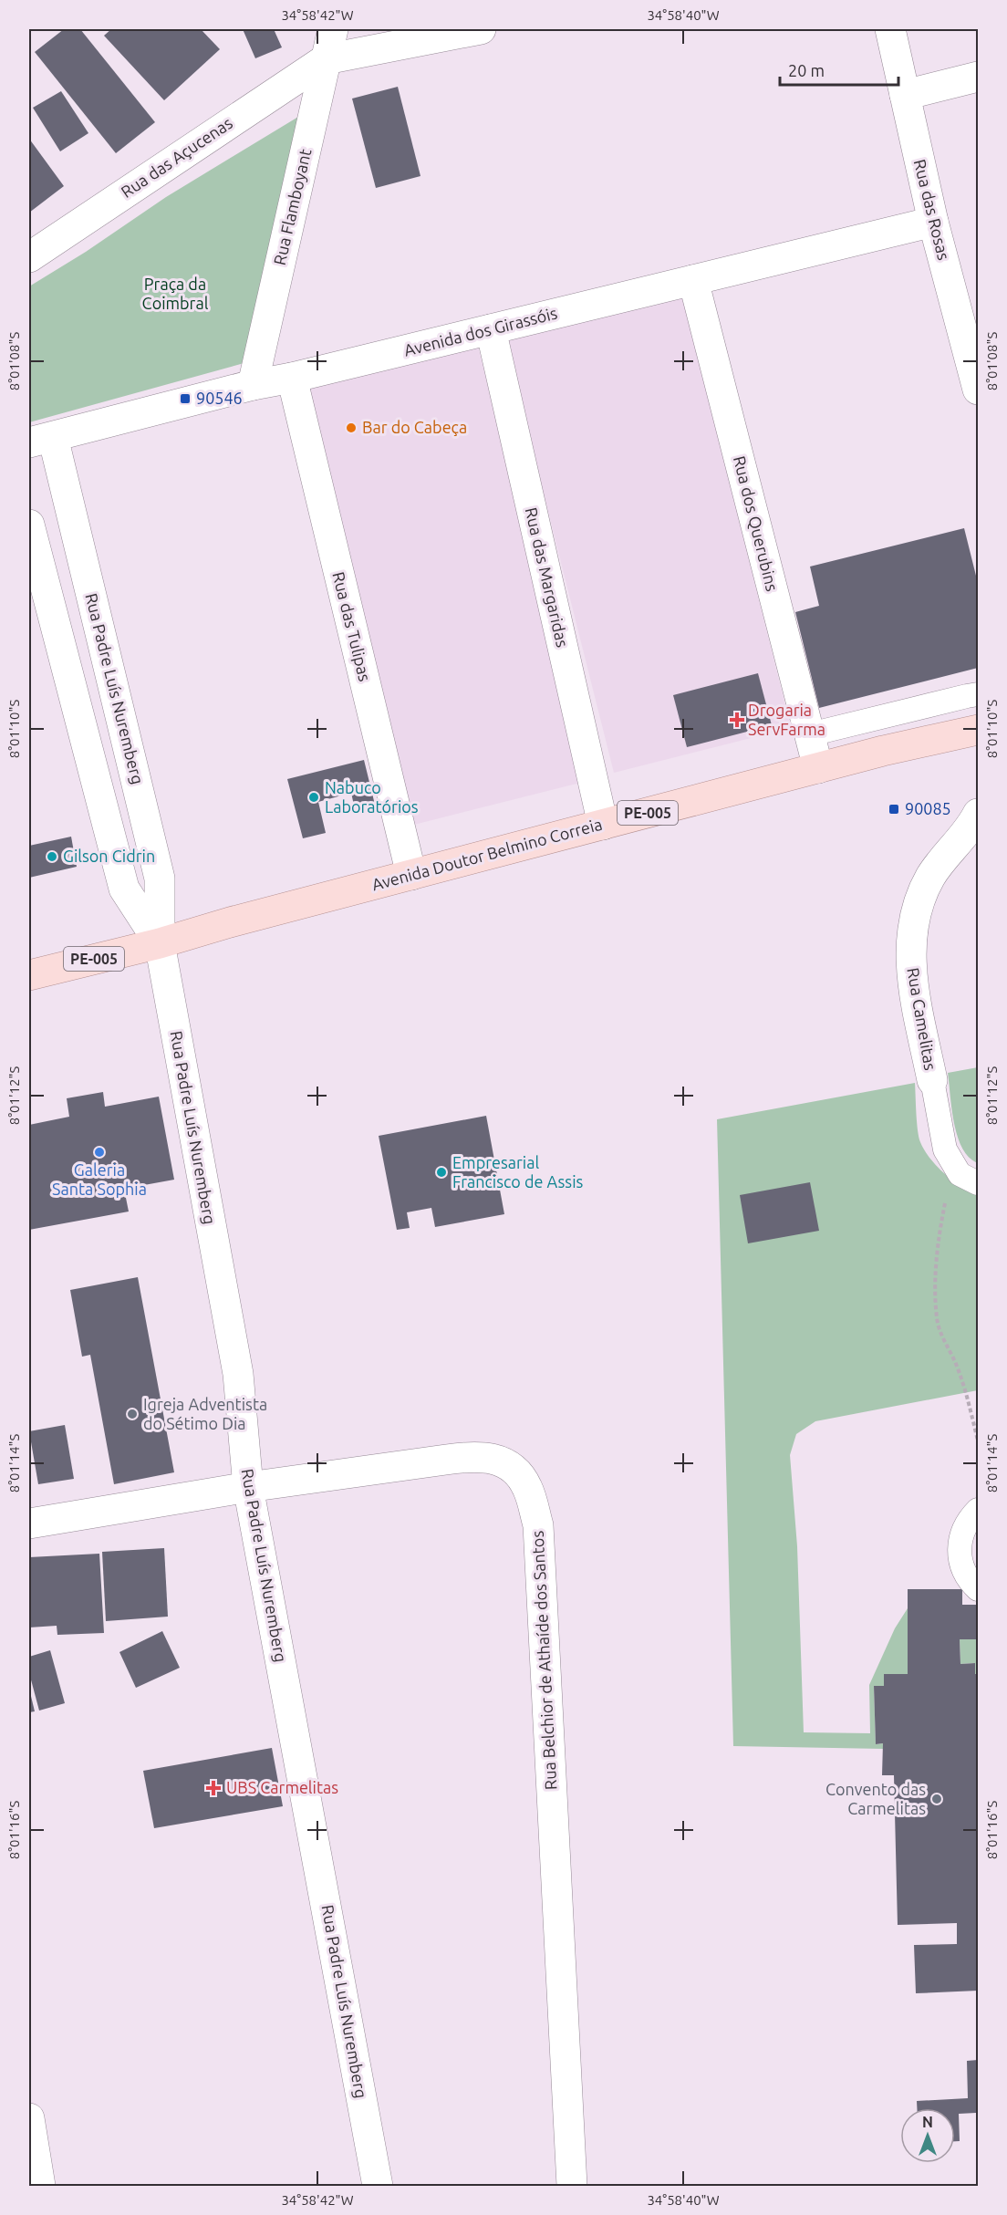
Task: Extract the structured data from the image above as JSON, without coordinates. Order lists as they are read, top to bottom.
{
  "streets": {
    "main road": ["PE-005", "Avenida Doutor Belmino Correia"],
    "street": [
      "Rua das Açucenas",
      "Rua Flamboyant",
      "Rua das Rosas",
      "Avenida dos Girassóis",
      "Rua dos Querubins",
      "Rua das Margaridas",
      "Rua das Tulipas",
      "Rua Padre Luís Nuremberg",
      "Rua Camelitas",
      "Rua Belchior de Athaíde dos Santos"
    ]
  },
  "crossings": [
    ["Rua das Açucenas", "Rua Flamboyant"],
    ["Rua Flamboyant", "Avenida dos Girassóis"],
    ["Rua das Rosas", "Avenida dos Girassóis"],
    ["Avenida dos Girassóis", "Rua dos Querubins"],
    ["Avenida dos Girassóis", "Rua das Margaridas"],
    ["Avenida dos Girassóis", "Rua das Tulipas"],
    ["Avenida dos Girassóis", "Rua Padre Luís Nuremberg"],
    ["Rua dos Querubins", "Avenida Doutor Belmino Correia"],
    ["Rua das Margaridas", "Avenida Doutor Belmino Correia"],
    ["Rua das Tulipas", "Avenida Doutor Belmino Correia"],
    ["Rua Padre Luís Nuremberg", "Avenida Doutor Belmino Correia"],
    ["Rua Padre Luís Nuremberg", "Rua Belchior de Athaíde dos Santos"]
  ],
  "parks": ["Praça da Coimbral"],
  "places": {
    "transit": ["90546", "90085"],
    "other": [
      "Bar do Cabeça",
      "Nabuco Laboratórios",
      "Gilson Cidrin",
      "Galeria Santa Sophia",
      "Empresarial Francisco de Assis",
      "Igreja Adventista do Sétimo Dia",
      "Convento das Carmelitas"
    ],
    "health": ["Drogaria ServFarma", "UBS Carmelitas"]
  },
  "scale_bar": "20 m",
  "north": "top",
  "coordinates": [
    "34°58'42\"W",
    "34°58'40\"W",
    "8°01'08\"S",
    "8°01'10\"S",
    "8°01'12\"S",
    "8°01'14\"S",
    "8°01'16\"S"
  ]
}
